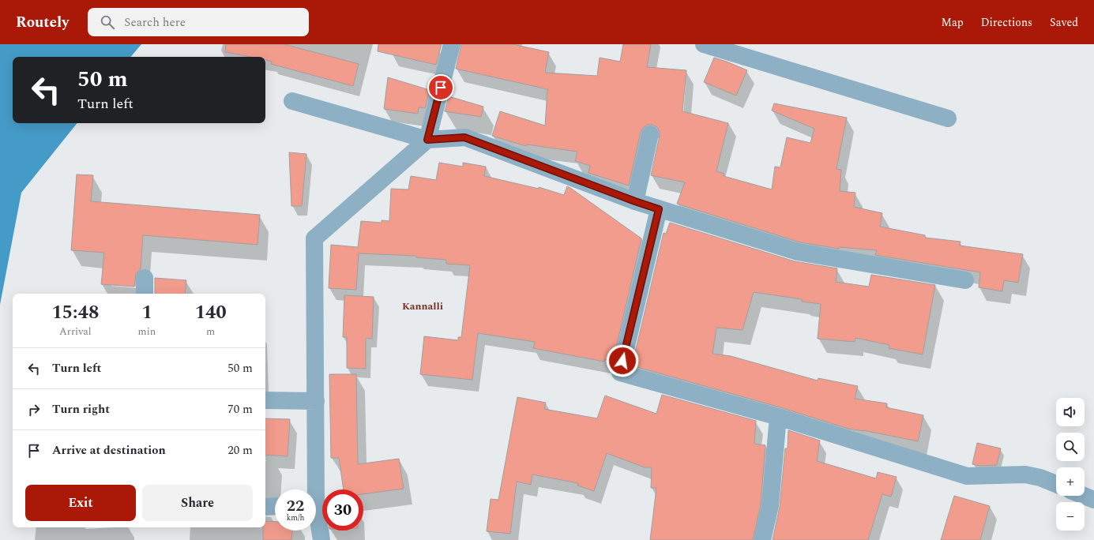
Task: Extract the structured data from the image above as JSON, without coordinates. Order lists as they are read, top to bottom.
{
  "districts": ["Kannalli"],
  "page": {
    "header": "Routely",
    "search": "Search here",
    "nav": ["Map", "Directions", "Saved"],
    "turn": ["50 m", "Turn left"],
    "eta": [
      "15:48",
      "Arrival",
      "1",
      "min",
      "140",
      "m"
    ],
    "list": [
      {
        "name": "Turn left",
        "value": "50 m"
      },
      {
        "name": "Turn right",
        "value": "70 m"
      },
      {
        "name": "Arrive at destination",
        "value": "20 m"
      }
    ],
    "map_buttons": ["+", "−"],
    "buttons": ["Exit", "Share"],
    "speed": "22 km/h",
    "limit": "30"
  }
}
